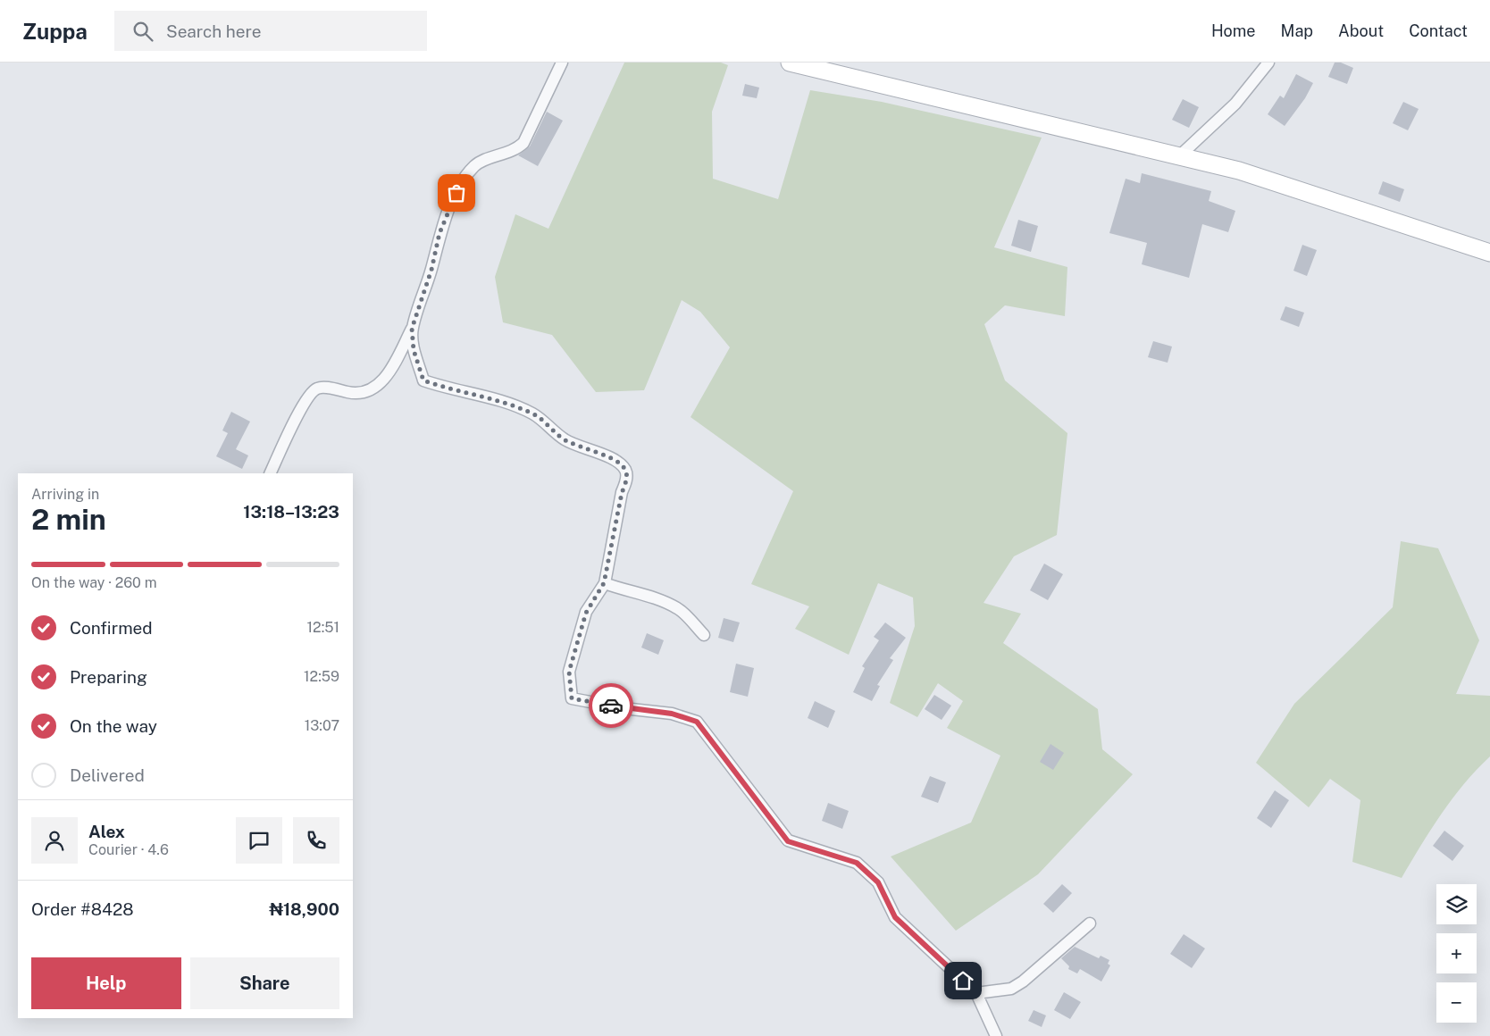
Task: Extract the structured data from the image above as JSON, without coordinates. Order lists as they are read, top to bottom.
{
  "page": {
    "header": "Zuppa",
    "search": "Search here",
    "nav": [
      "Home",
      "Map",
      "About",
      "Contact"
    ],
    "heading": ["2 min", "Arriving in", "13:18–13:23"],
    "panel": [
      "Alex",
      "Courier · 4.6",
      "Order #8428",
      "₦18,900"
    ],
    "bar": "On the way · 260 m",
    "list": [
      ["Confirmed", "12:51"],
      ["Preparing", "12:59"],
      ["On the way", "13:07"],
      "Delivered"
    ],
    "map_buttons": ["+", "−"],
    "buttons": ["Help", "Share"]
  }
}
